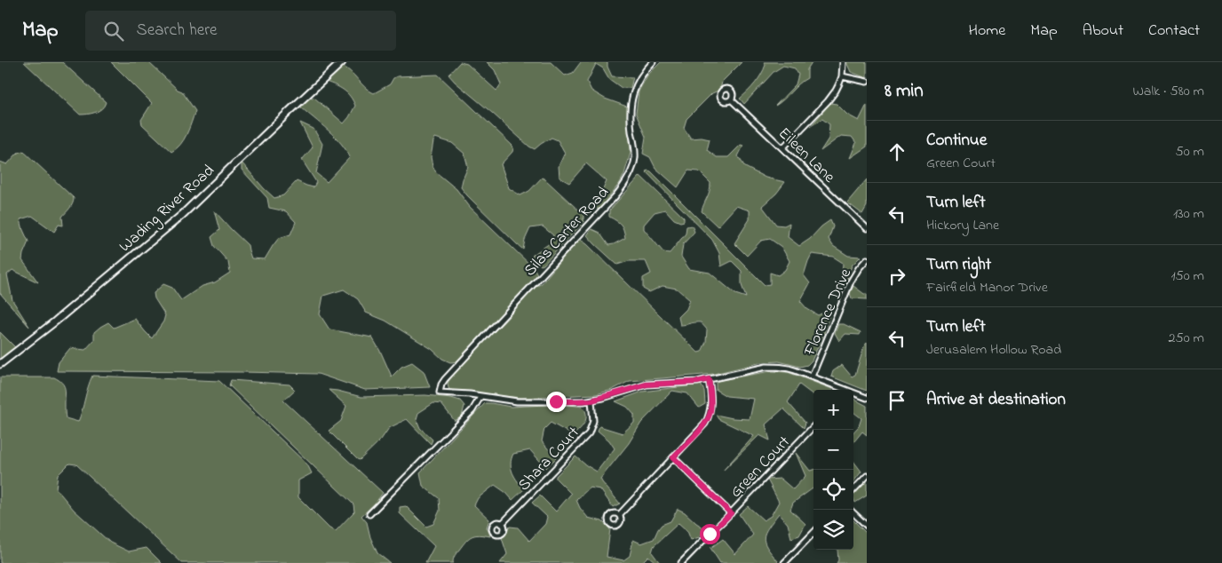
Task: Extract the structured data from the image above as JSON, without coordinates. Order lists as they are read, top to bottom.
{
  "streets": {
    "main road": ["Wading River Road"],
    "street": [
      "Eileen Lane",
      "Silas Carter Road",
      "Florence Drive",
      "Shara Court",
      "Green Court"
    ]
  },
  "page": {
    "header": "Map",
    "search": "Search here",
    "nav": [
      "Home",
      "Map",
      "About",
      "Contact"
    ],
    "heading": ["8 min", "Walk · 580 m"],
    "list": [
      ["Continue", "Green Court", "50 m"],
      ["Turn left", "Hickory Lane", "130 m"],
      ["Turn right", "Fairfield Manor Drive", "150 m"],
      ["Turn left", "Jerusalem Hollow Road", "250 m"],
      "Arrive at destination"
    ],
    "map_buttons": ["+", "−"]
  }
}
